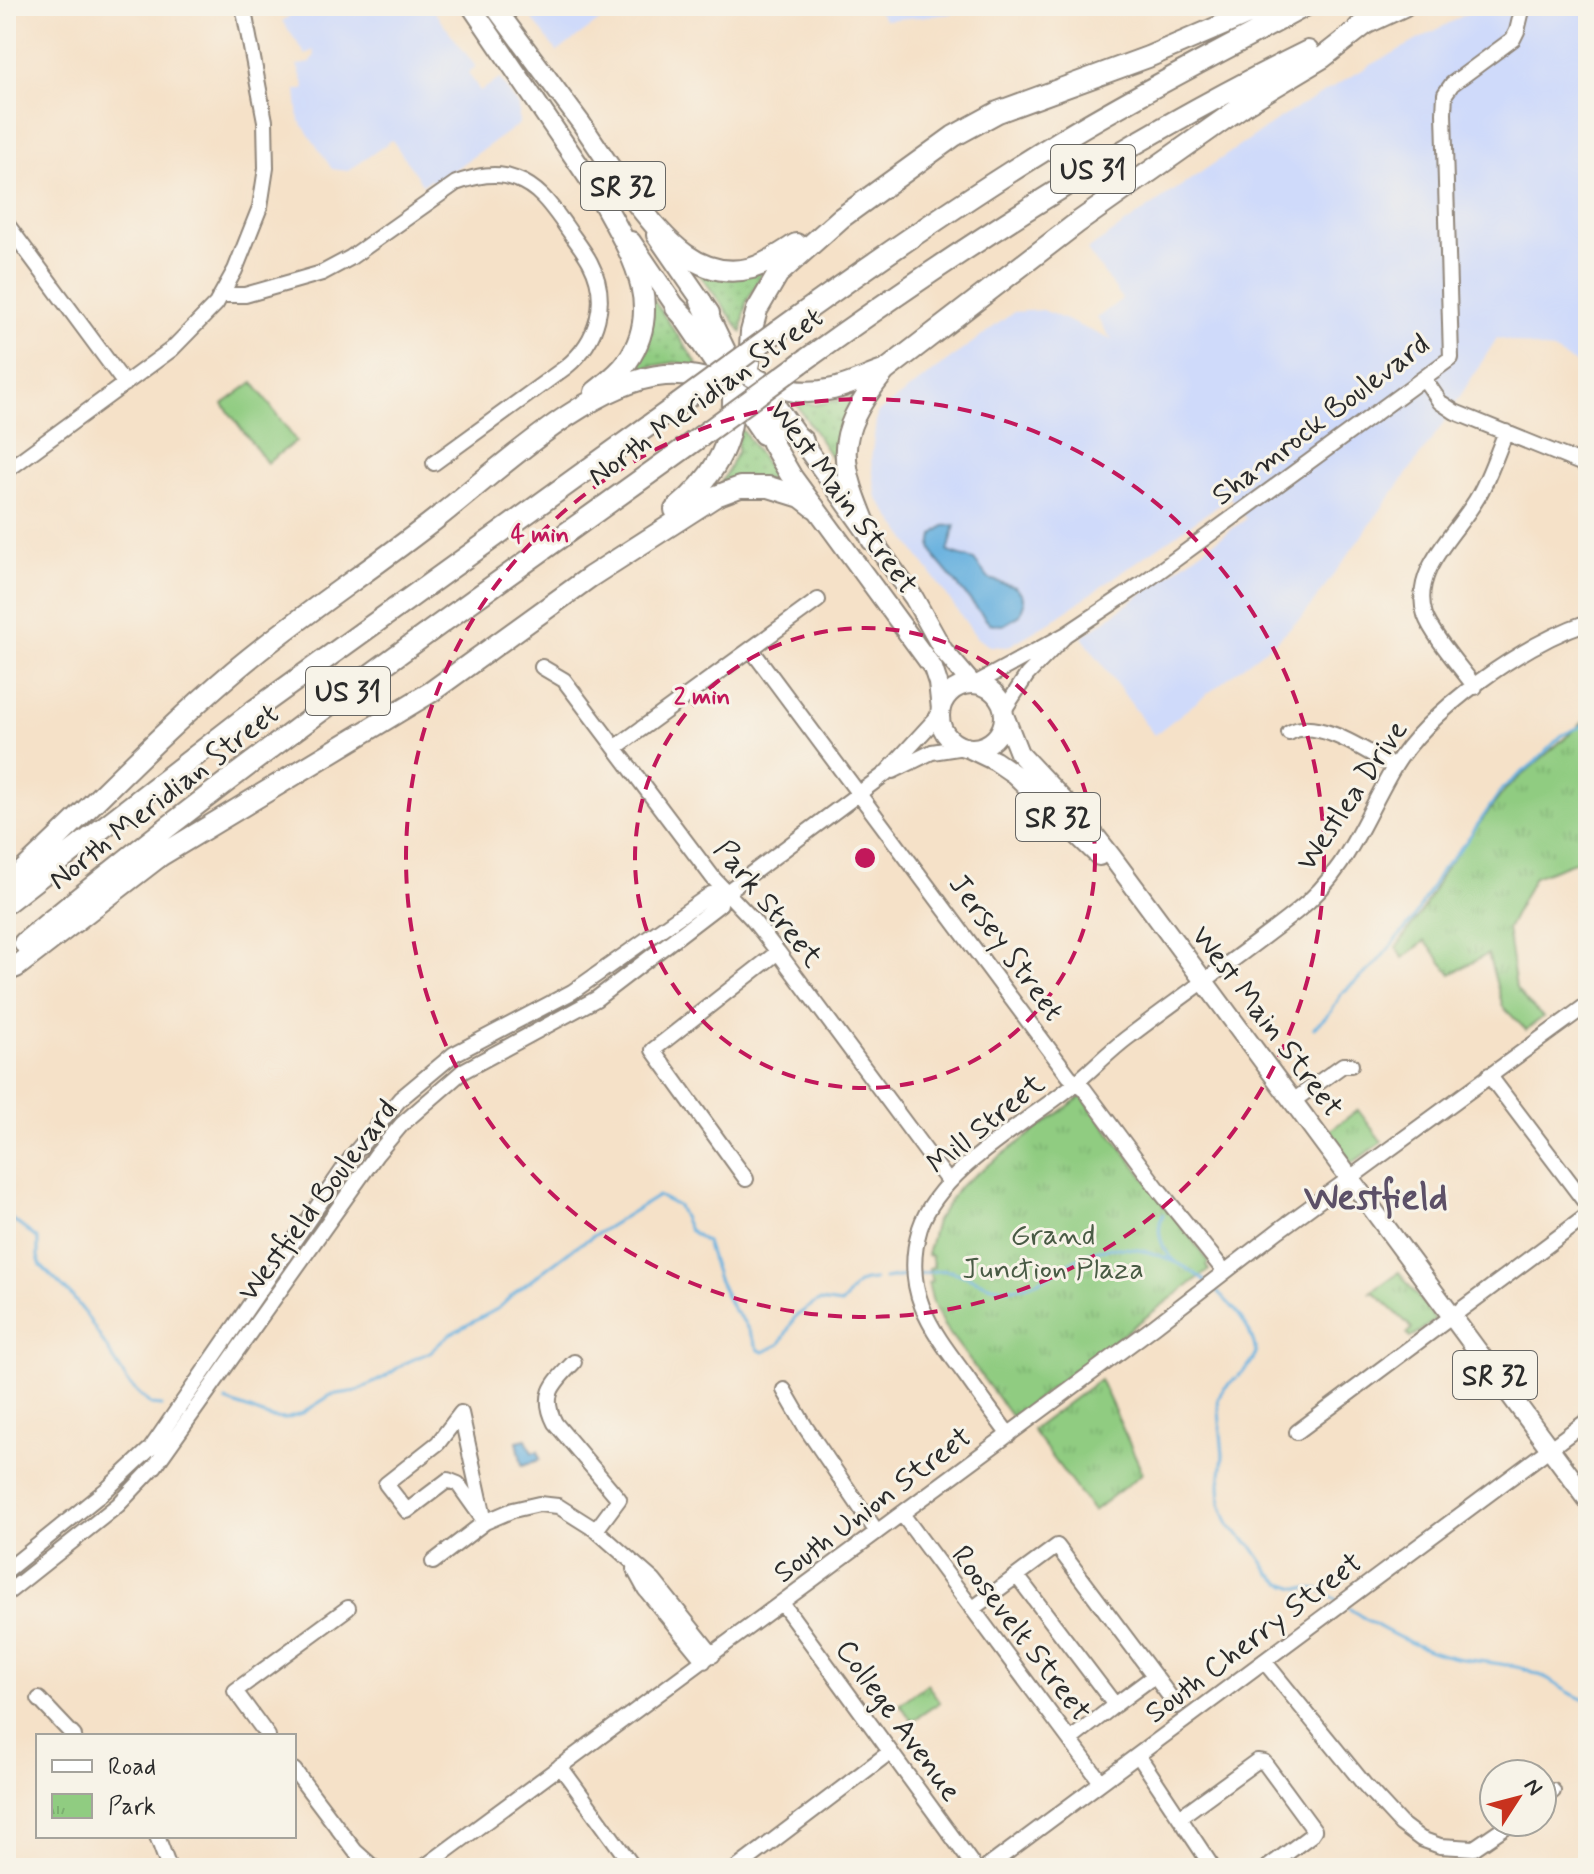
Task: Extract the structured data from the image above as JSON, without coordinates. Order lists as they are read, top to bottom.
{
  "streets": {
    "highway": ["US 31", "North Meridian Street"],
    "main road": ["SR 32", "West Main Street"],
    "street": [
      "Shamrock Boulevard",
      "Westlea Drive",
      "Park Street",
      "Jersey Street",
      "Mill Street",
      "Westfield Boulevard",
      "South Union Street",
      "Roosevelt Street",
      "South Cherry Street",
      "College Avenue"
    ]
  },
  "crossings": [
    ["SR 32", "West Main Street"],
    ["SR 32", "South Union Street"],
    ["SR 32", "South Cherry Street"],
    ["Shamrock Boulevard", "West Main Street"],
    ["Shamrock Boulevard", "Westfield Boulevard"],
    ["West Main Street", "Westlea Drive"],
    ["West Main Street", "Mill Street"],
    ["West Main Street", "Westfield Boulevard"],
    ["West Main Street", "South Union Street"],
    ["Westlea Drive", "Mill Street"],
    ["Park Street", "Mill Street"],
    ["Park Street", "Westfield Boulevard"],
    ["Jersey Street", "Mill Street"],
    ["Jersey Street", "Westfield Boulevard"],
    ["Jersey Street", "South Union Street"],
    ["Mill Street", "South Union Street"],
    ["South Union Street", "Roosevelt Street"],
    ["South Union Street", "College Avenue"],
    ["Roosevelt Street", "South Cherry Street"]
  ],
  "districts": ["Westfield"],
  "parks": ["Grand Junction Plaza"],
  "legend": ["Road", "Park"],
  "north": "top right",
  "rings": ["4 min", "2 min"]
}
